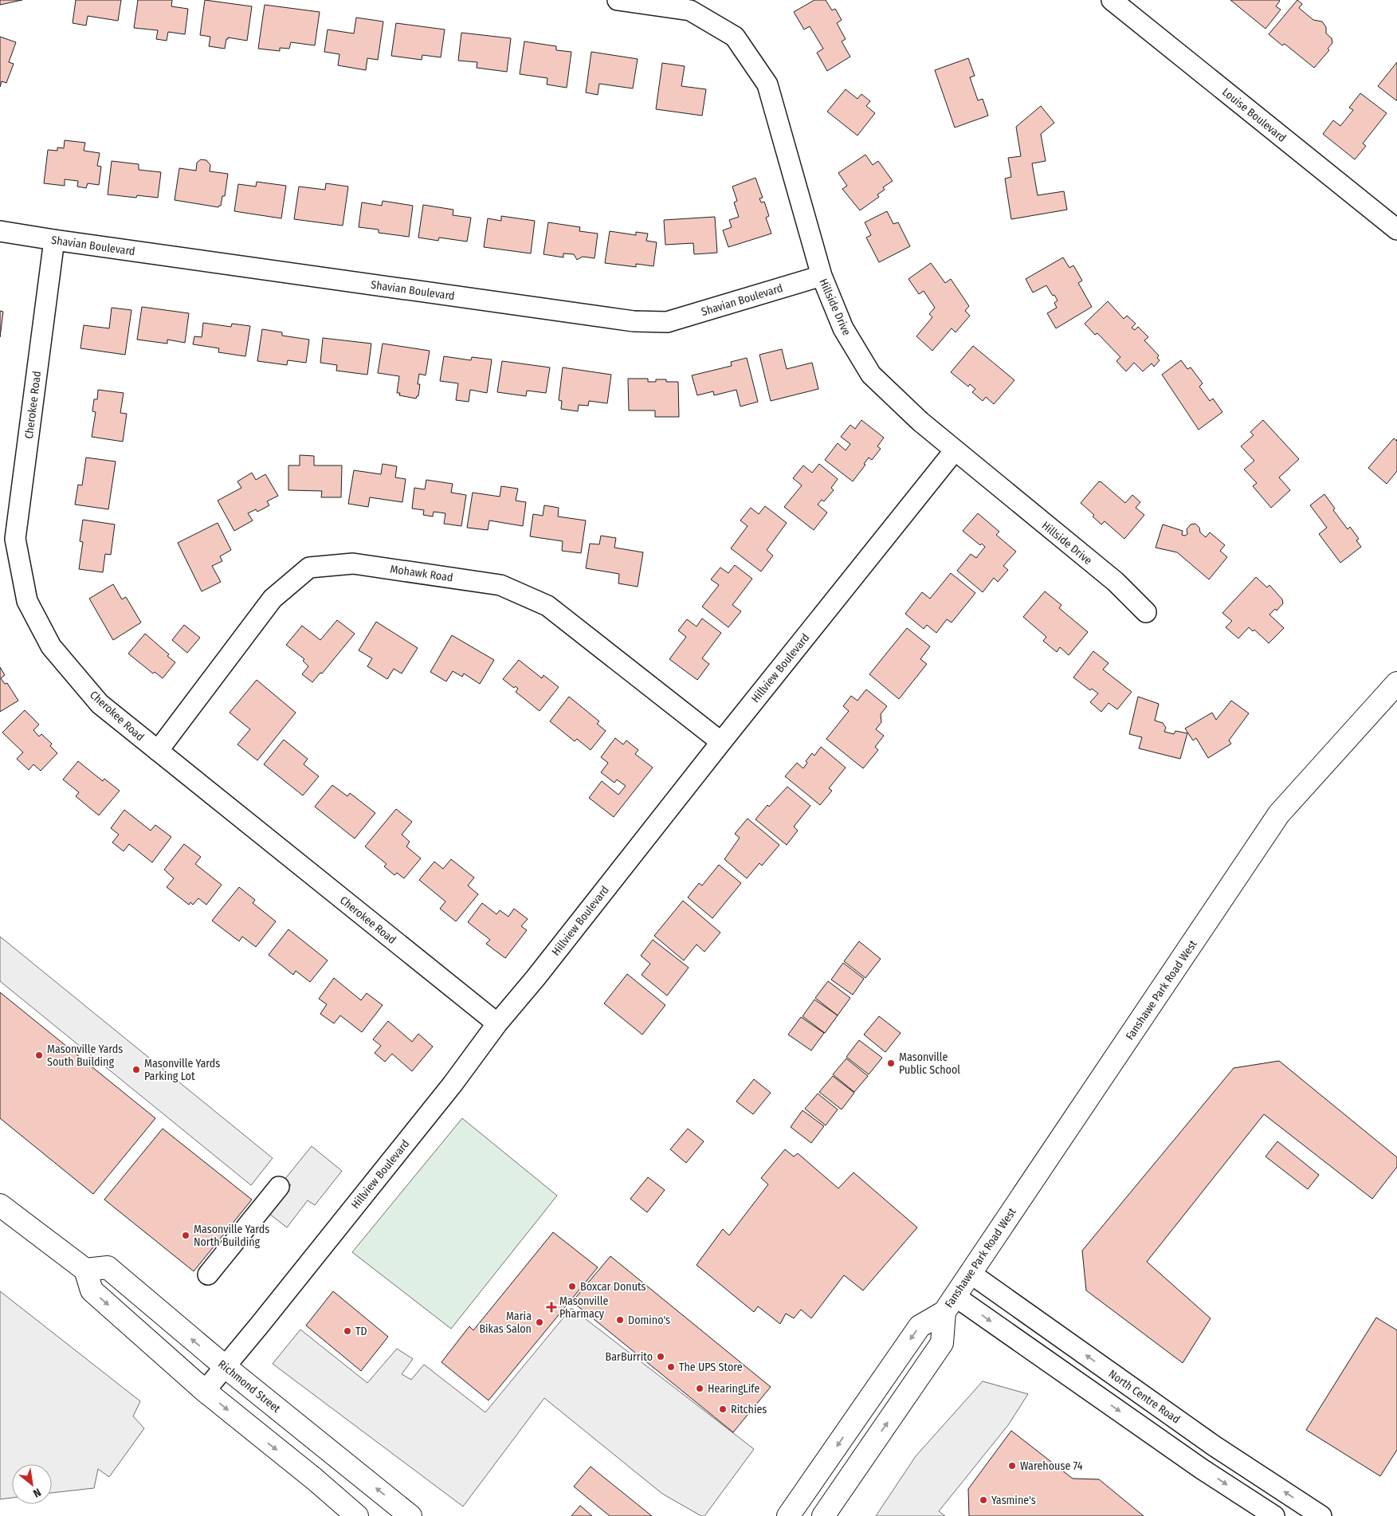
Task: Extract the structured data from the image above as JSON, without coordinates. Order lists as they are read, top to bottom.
{
  "streets": {
    "main road": ["Fanshawe Park Road West", "Richmond Street"],
    "street": [
      "Louise Boulevard",
      "Shavian Boulevard",
      "Hillside Drive",
      "Cherokee Road",
      "Mohawk Road",
      "Hillview Boulevard",
      "North Centre Road"
    ]
  },
  "crossings": [
    ["Shavian Boulevard", "Hillside Drive"],
    ["Shavian Boulevard", "Cherokee Road"],
    ["Hillside Drive", "Hillview Boulevard"],
    ["Cherokee Road", "Mohawk Road"],
    ["Cherokee Road", "Hillview Boulevard"],
    ["Mohawk Road", "Hillview Boulevard"],
    ["Hillview Boulevard", "Richmond Street"],
    ["Fanshawe Park Road West", "North Centre Road"]
  ],
  "places": {
    "other": [
      "Masonville Yards South Building",
      "Masonville Public School",
      "Masonville Yards Parking Lot",
      "Masonville Yards North Building",
      "Boxcar Donuts",
      "Domino's",
      "Maria Bikas Salon",
      "TD",
      "BarBurrito",
      "The UPS Store",
      "HearingLife",
      "Ritchies",
      "Warehouse 74",
      "Yasmine's"
    ],
    "health": ["Masonville Pharmacy"]
  },
  "north": "bottom right"
}
